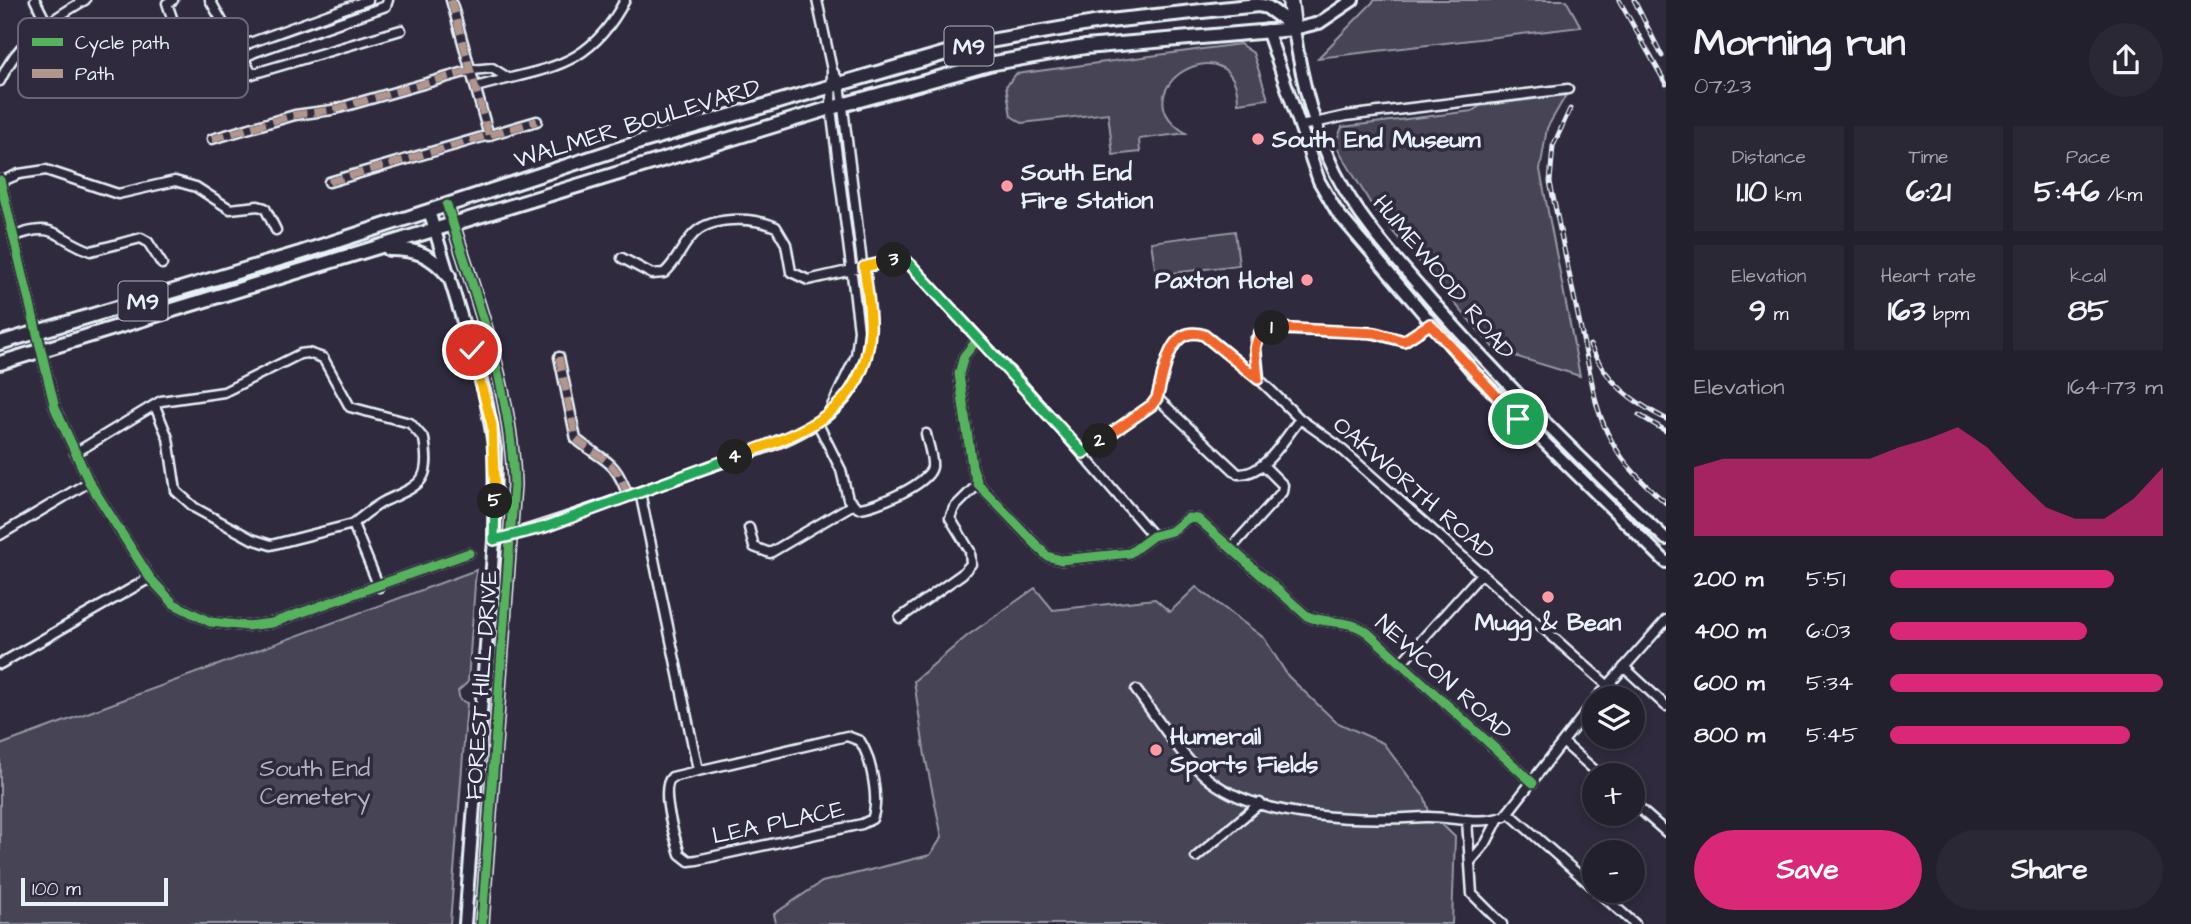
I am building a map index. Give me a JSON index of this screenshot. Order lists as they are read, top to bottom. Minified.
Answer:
{"streets":{"main road":["M9","WALMER BOULEVARD","HUMEWOOD ROAD"],"street":["OAKWORTH ROAD","NEWCON ROAD","FOREST HILL DRIVE","LEA PLACE"]},"crossings":[["WALMER BOULEVARD","HUMEWOOD ROAD"],["WALMER BOULEVARD","FOREST HILL DRIVE"]],"parks":["South End Cemetery"],"places":["South End Museum","South End Fire Station","Paxton Hotel","Mugg & Bean","Humerail Sports Fields"],"legend":["Cycle path","Path"],"scale_bar":"100 m","page":{"heading":["Morning run","07:23"],"stats":[["Distance","1.10 km"],["Time","6:21"],["Pace","5:46 /km"],["Elevation","9 m"],["Heart rate","163 bpm"],["kcal","85"]],"pins":["3","1","2","4","5"],"chart":["Elevation","164–173 m"],"list":[{"name":"200 m","note":"5:51"},{"name":"400 m","note":"6:03"},{"name":"600 m","note":"5:34"},{"name":"800 m","note":"5:45"}],"map_buttons":["+","−"],"buttons":["Save","Share"],"scale":"100 m"}}
